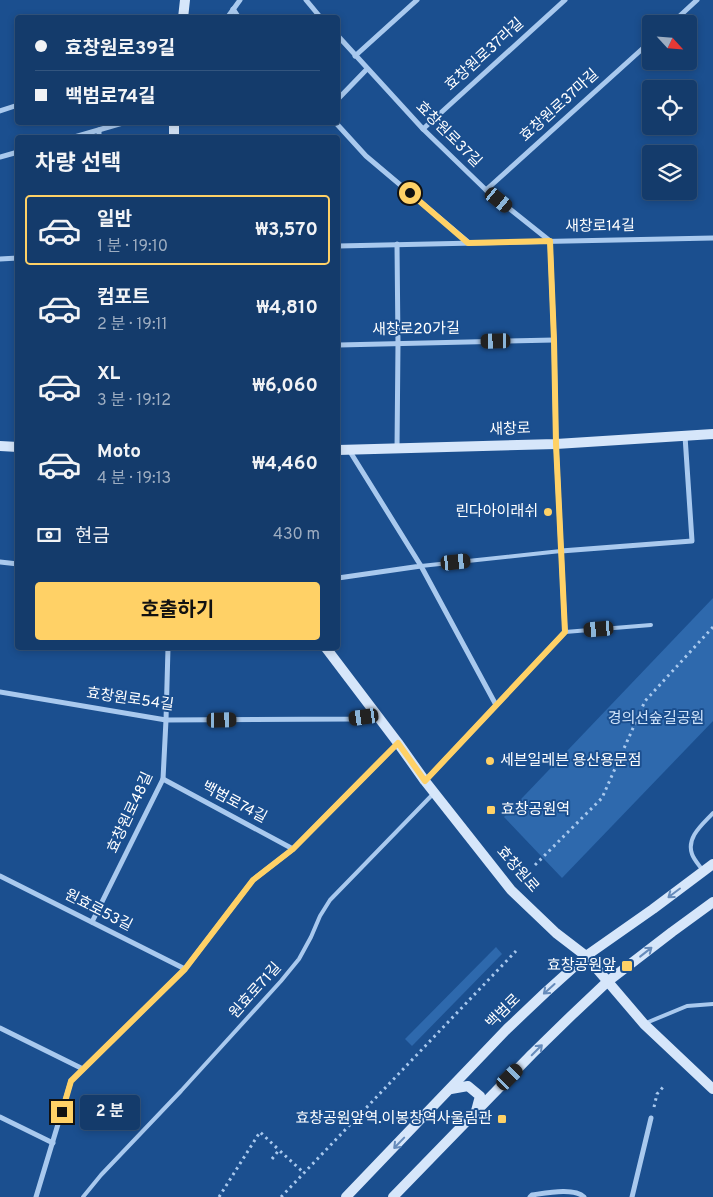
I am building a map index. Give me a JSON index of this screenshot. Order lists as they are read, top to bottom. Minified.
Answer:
{"streets":{"main road":["새창로","효창원로","백범로"],"street":["효창원로37라길","효창원로37마길","효창원로37길","새창로14길","새창로20가길","효창원로54길","백범로74길","효창원로48길","원효로53길"],"lane":["원효로71길"]},"crossings":[["효창원로37라길","효창원로37길"],["효창원로37마길","효창원로37길"],["효창원로37길","새창로14길"],["효창원로54길","효창원로48길"],["효창원로54길","효창원로"],["백범로74길","효창원로48길"],["효창원로48길","원효로53길"],["효창원로","원효로71길"],["효창원로","백범로"]],"parks":["경의선숲길공원"],"places":{"other":["린다아이래쉬","세븐일레븐 용산용문점"],"transit":["효창공원역","효창공원앞","효창공원앞역.이봉창역사울림관"]},"north":"bottom right","page":{"banner":["효창원로39길","백범로74길"],"heading":"차량 선택","list":[{"name":"일반","note":"1 분 · 19:10","value":"₩3,570"},{"name":"컴포트","note":"2 분 · 19:11","value":"₩4,810"},{"name":"XL","note":"3 분 · 19:12","value":"₩6,060"},{"name":"Moto","note":"4 분 · 19:13","value":"₩4,460"}],"pay":["현금","430 m"],"buttons":"호출하기","bubble":"2 분"}}
